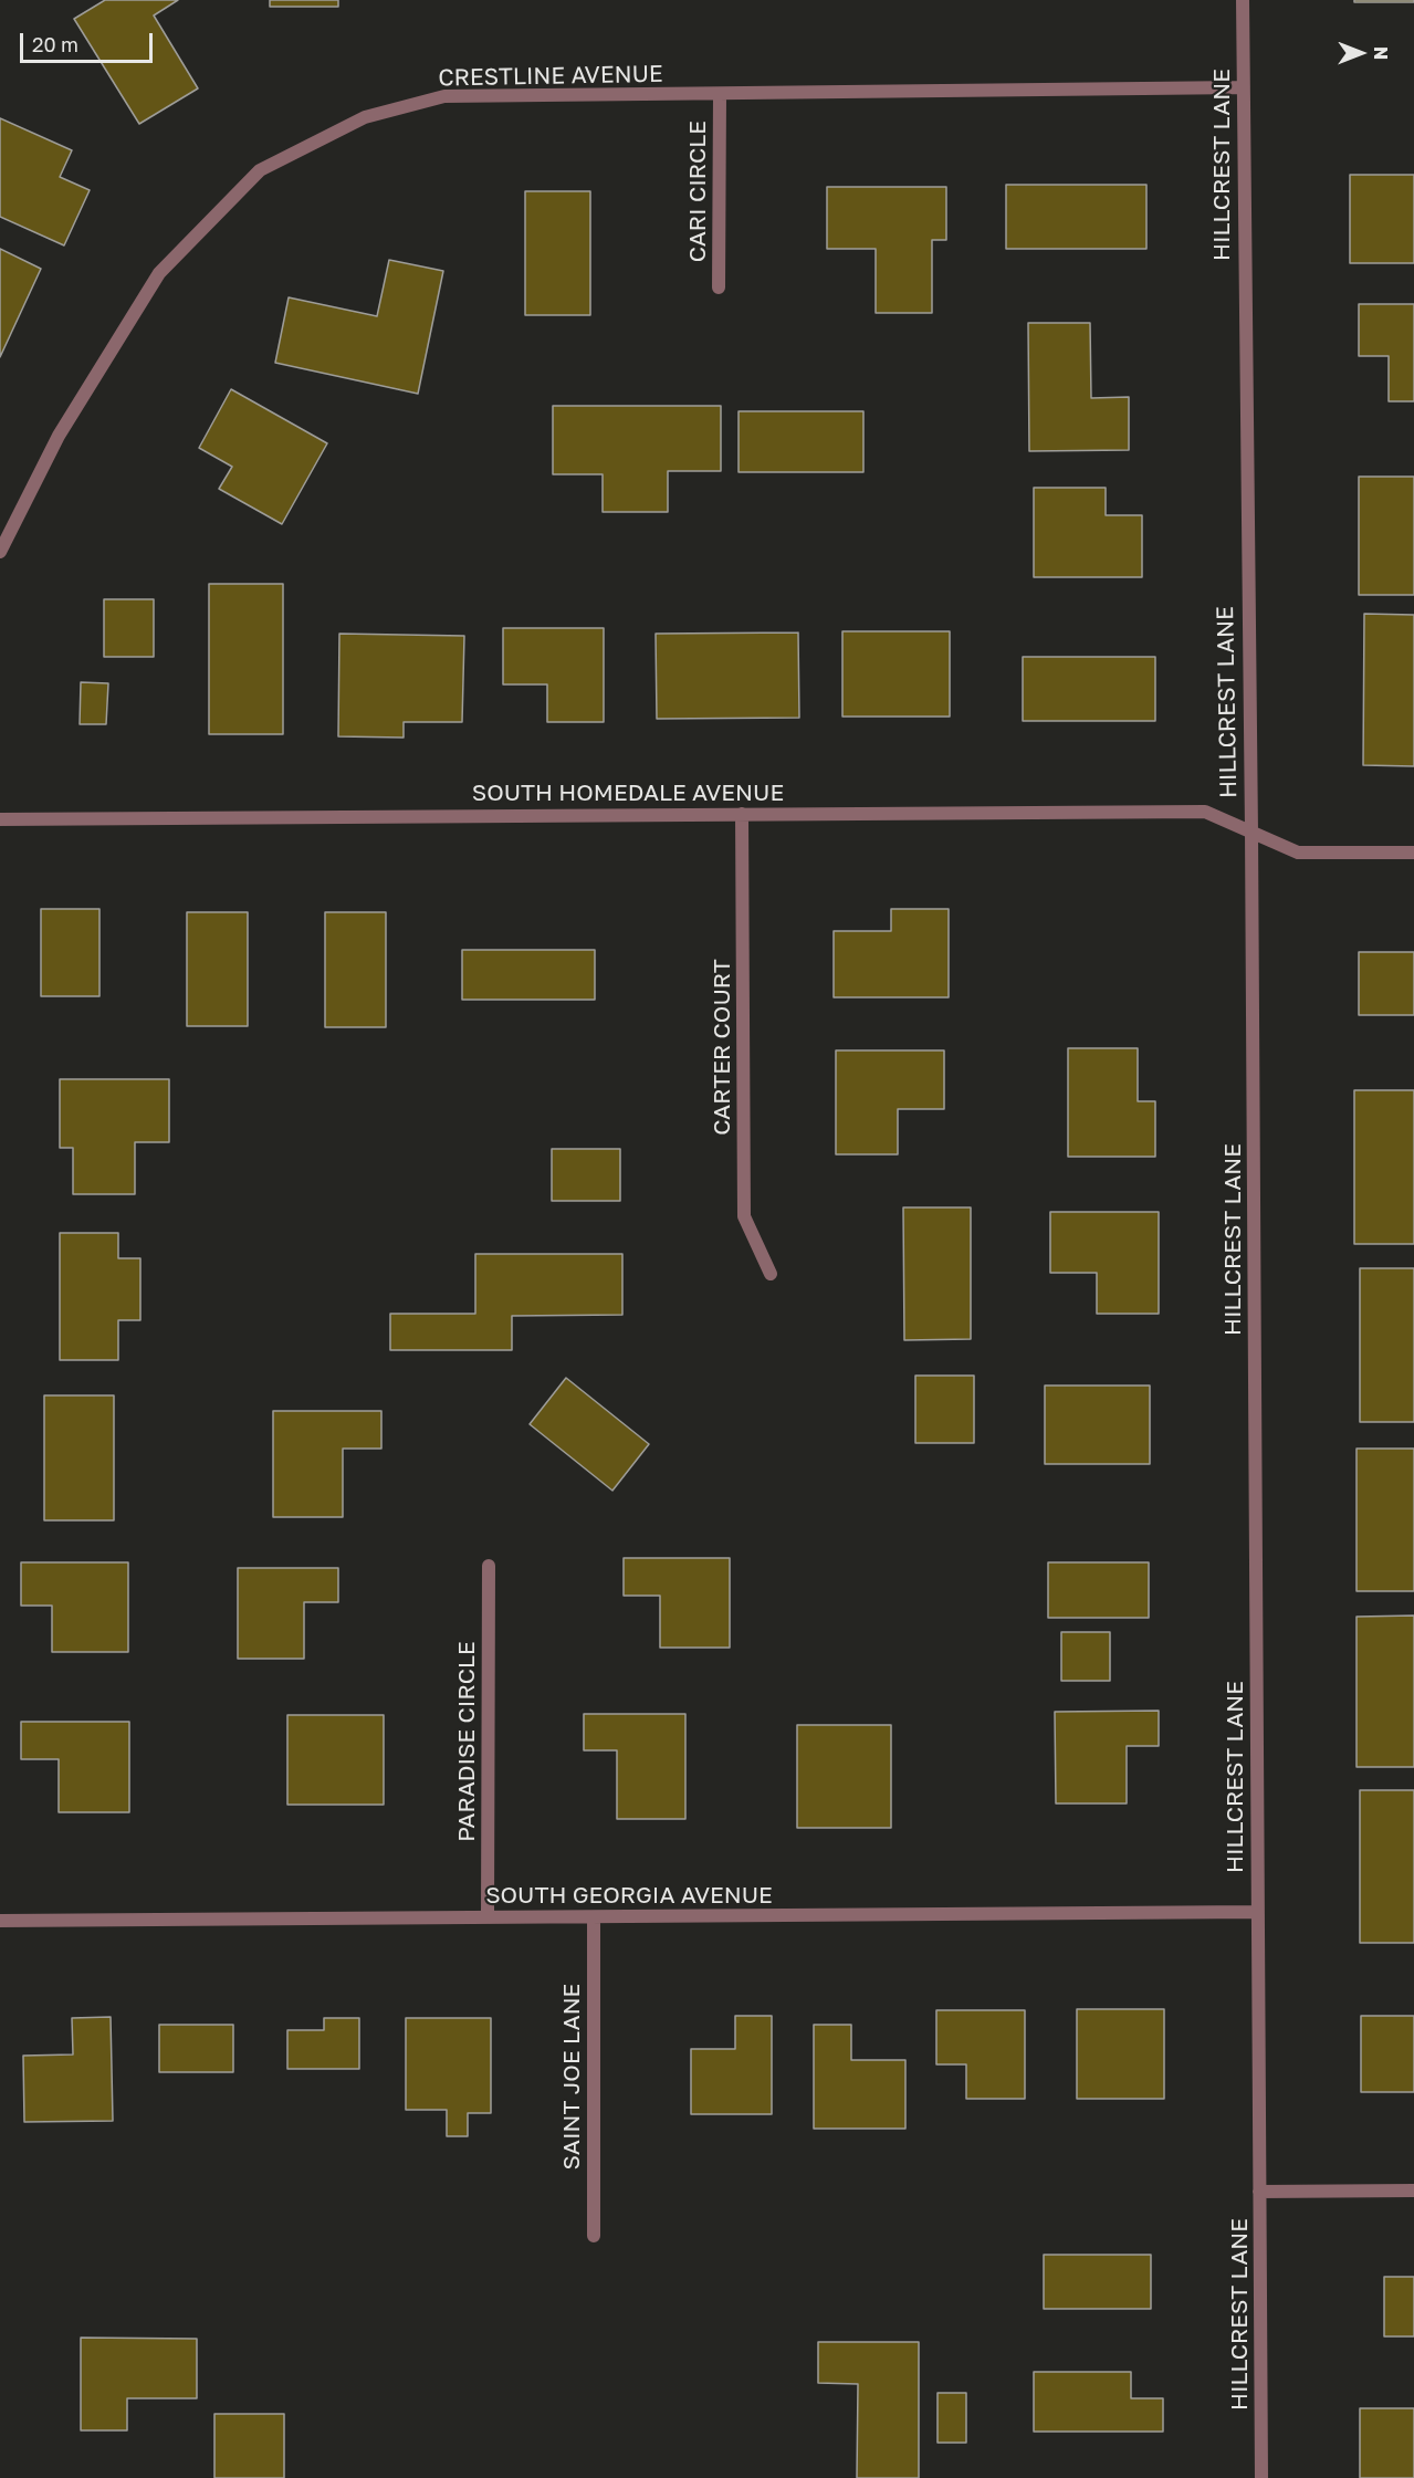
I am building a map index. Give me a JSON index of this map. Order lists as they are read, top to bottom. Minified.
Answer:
{"streets":{"street":["CRESTLINE AVENUE","HILLCREST LANE","CARI CIRCLE","SOUTH HOMEDALE AVENUE","CARTER COURT","PARADISE CIRCLE","SOUTH GEORGIA AVENUE","SAINT JOE LANE"]},"crossings":[["CRESTLINE AVENUE","HILLCREST LANE"],["CRESTLINE AVENUE","CARI CIRCLE"],["HILLCREST LANE","SOUTH HOMEDALE AVENUE"],["HILLCREST LANE","SOUTH GEORGIA AVENUE"],["SOUTH HOMEDALE AVENUE","CARTER COURT"],["PARADISE CIRCLE","SOUTH GEORGIA AVENUE"],["SOUTH GEORGIA AVENUE","SAINT JOE LANE"]],"scale_bar":"20 m","north":"right"}
